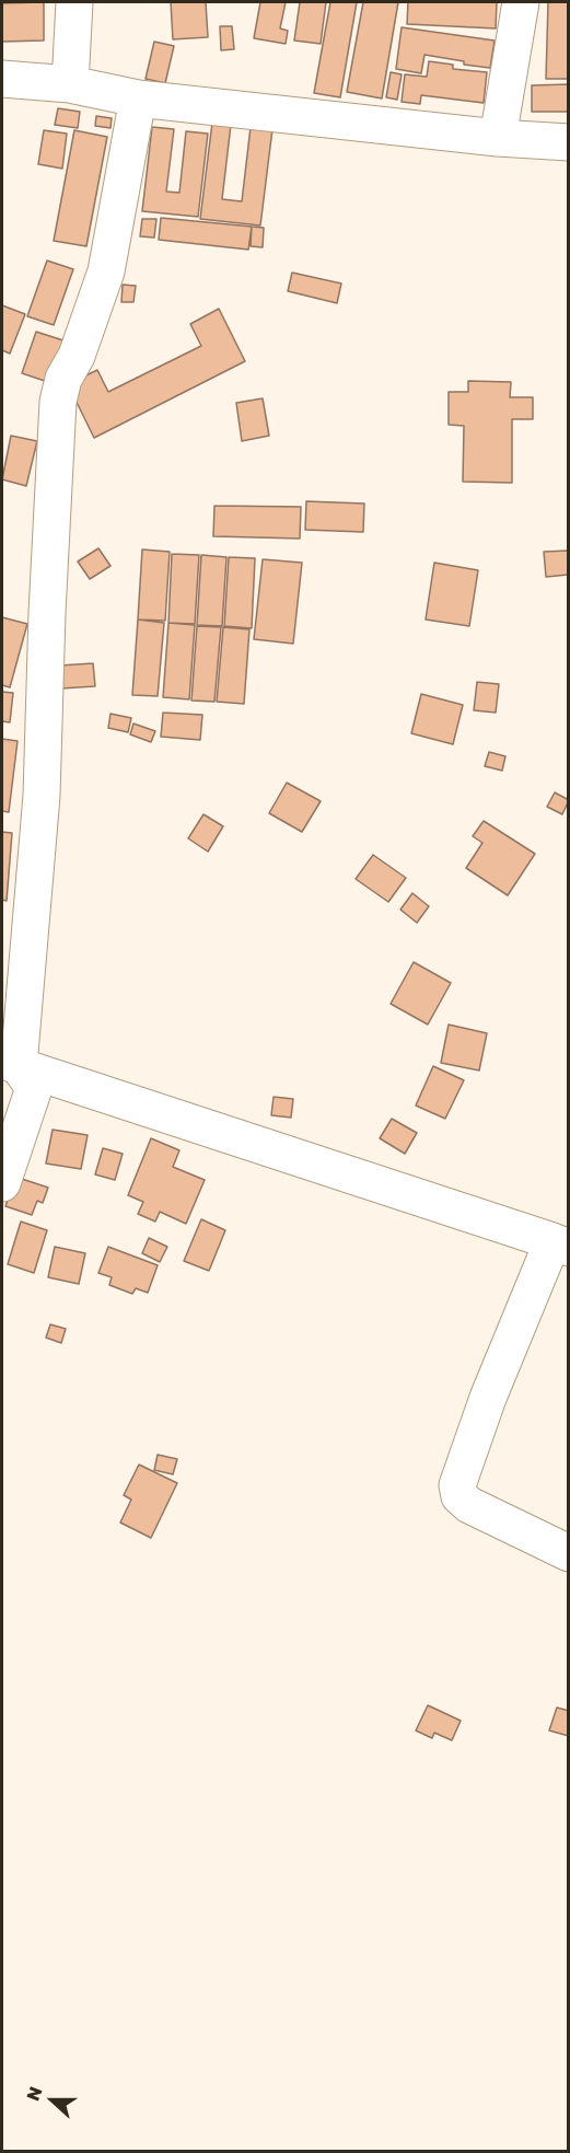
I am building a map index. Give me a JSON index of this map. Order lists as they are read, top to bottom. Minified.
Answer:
{"north":"left"}
